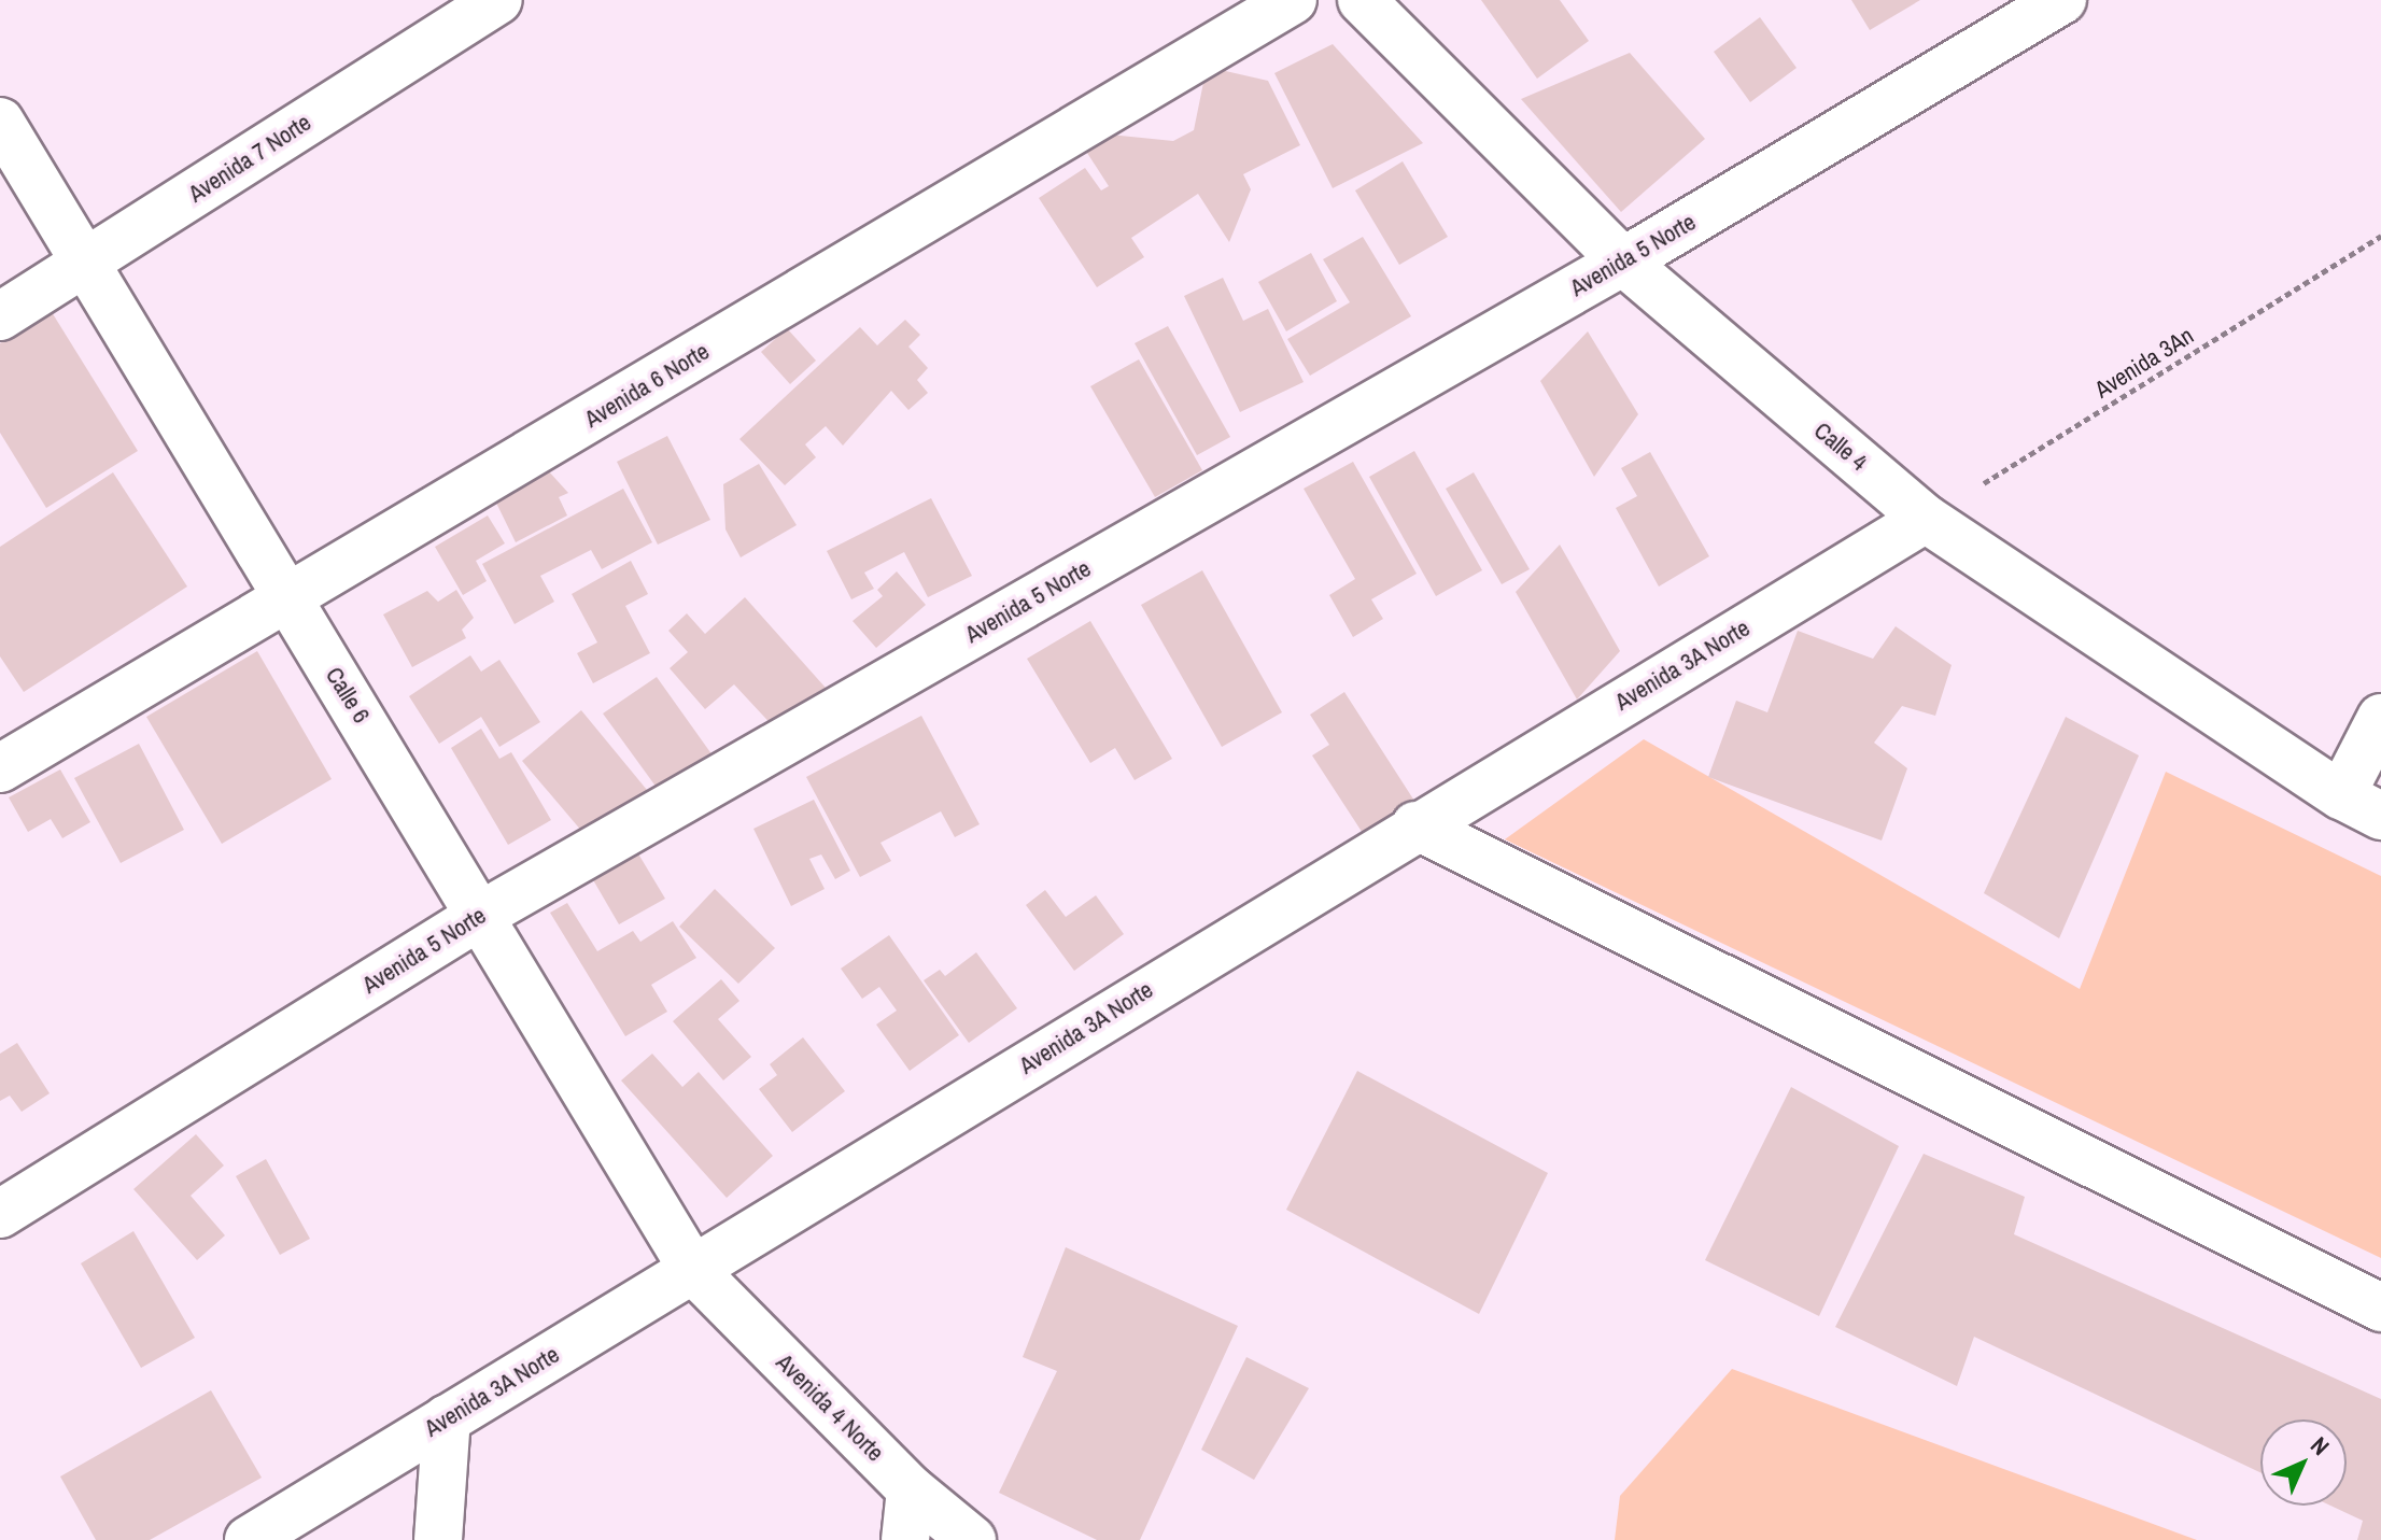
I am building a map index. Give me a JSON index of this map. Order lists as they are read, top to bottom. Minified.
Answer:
{"streets":{"street":["Avenida 7 Norte","Avenida 5 Norte","Avenida 6 Norte","Calle 4","Avenida 3A Norte","Calle 6","Avenida 4 Norte"],"path":["Avenida 3An"]},"crossings":[["Avenida 7 Norte","Calle 6"],["Avenida 5 Norte","Calle 4"],["Avenida 5 Norte","Calle 6"],["Avenida 3An","Calle 4"],["Avenida 3An","Avenida 3A Norte"],["Avenida 6 Norte","Calle 6"],["Calle 4","Avenida 3A Norte"],["Avenida 3A Norte","Calle 6"],["Avenida 3A Norte","Avenida 4 Norte"],["Calle 6","Avenida 4 Norte"]],"north":"top right"}
